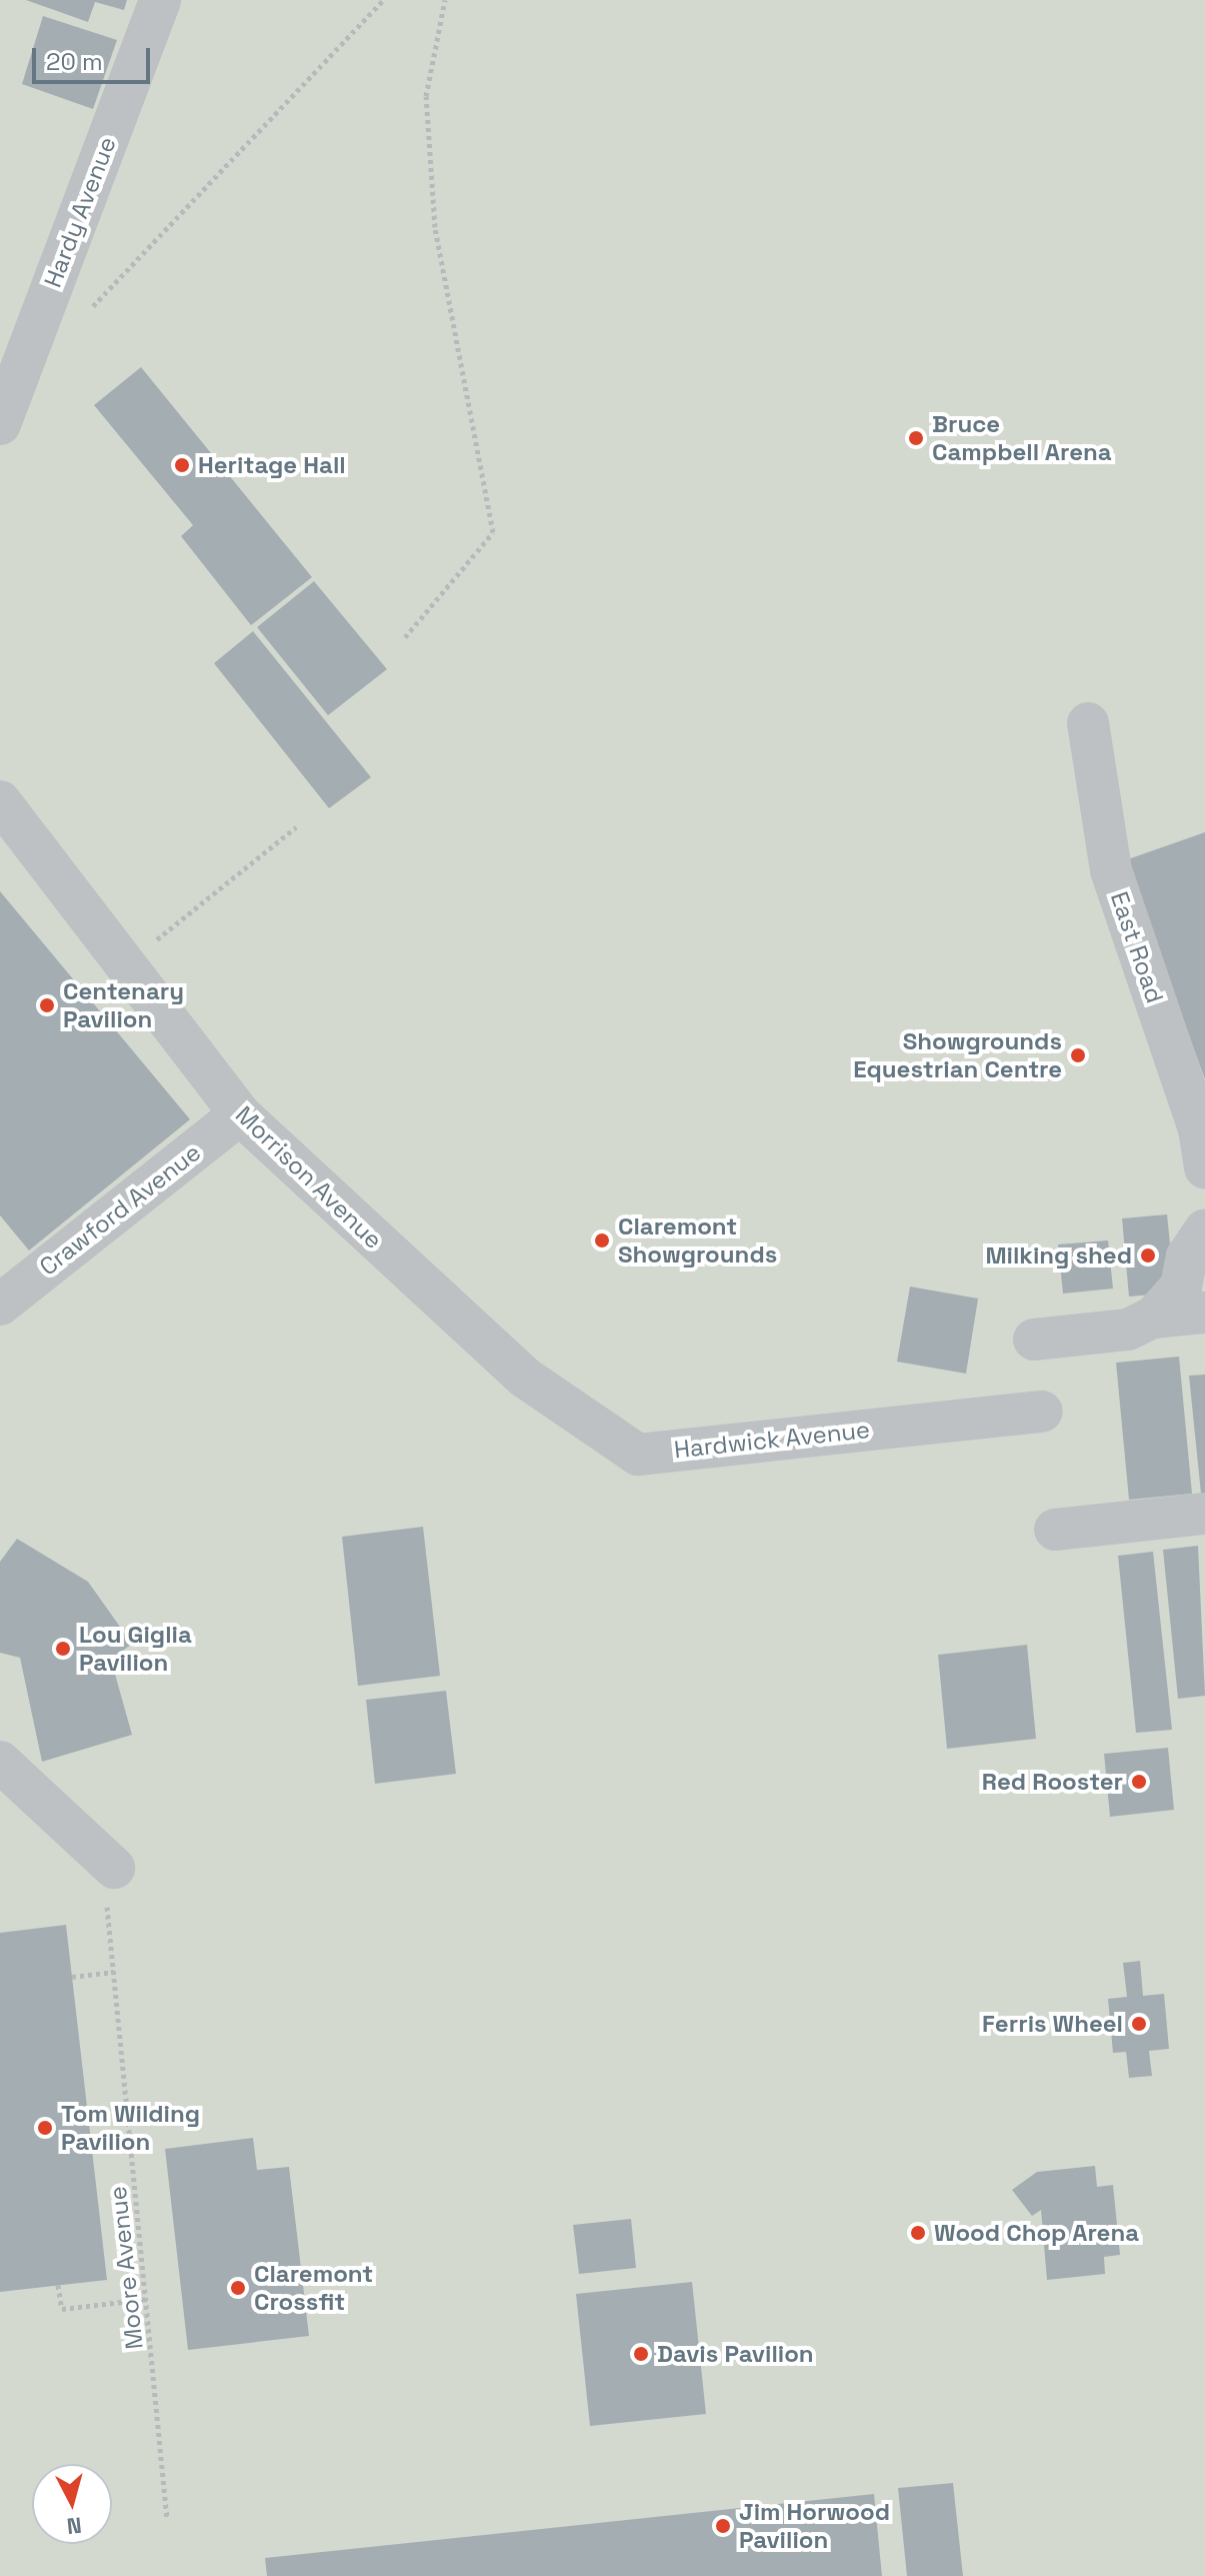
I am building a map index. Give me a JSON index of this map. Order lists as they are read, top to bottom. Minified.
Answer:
{"streets":{"lane":["Hardy Avenue","East Road","Morrison Avenue","Crawford Avenue","Hardwick Avenue"],"path":["Moore Avenue"]},"crossings":[["Morrison Avenue","Crawford Avenue"],["Morrison Avenue","Hardwick Avenue"]],"places":["Bruce Campbell Arena","Heritage Hall","Centenary Pavilion","Showgrounds Equestrian Centre","Claremont Showgrounds","Milking shed","Lou Giglia Pavilion","Red Rooster","Ferris Wheel","Tom Wilding Pavilion","Wood Chop Arena","Claremont Crossfit","Davis Pavilion","Jim Horwood Pavilion"],"scale_bar":"20 m","north":"bottom"}
